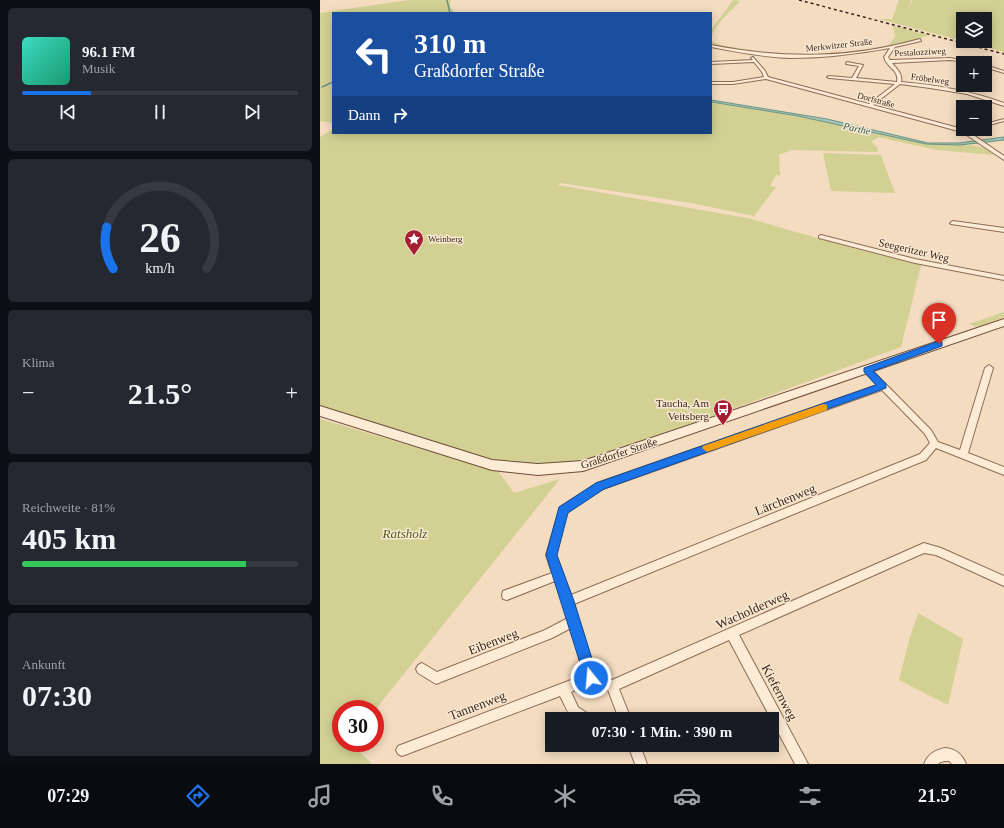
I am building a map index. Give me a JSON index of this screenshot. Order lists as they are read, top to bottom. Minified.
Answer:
{"streets":{"street":["Merkwitzer Straße","Pestalozziweg","Fröbelweg","Dorfstraße","Seegeritzer Weg","Graßdorfer Straße","Lärchenweg","Wacholderweg","Eibenweg","Kiefernweg","Tannenweg"]},"crossings":[["Wacholderweg","Kiefernweg"]],"water":["Parthe"],"parks":["Ratsholz"],"places":{"place":["Weinberg"],"bus stop":["Taucha, Am Veitsberg"]},"page":{"map_buttons":["+","−"],"turn":["310 m","Graßdorfer Straße"],"song":["96.1 FM","Musik"],"then":"Dann","tile":["Klima",["Reichweite · 81%","405 km"],["Ankunft","07:30"]],"heat":["−","21.5°","+"],"limit":"30","trip":"07:30 · 1 Min. · 390 m","tabs":["07:29","21.5°"],"gauge":["26","km/h"]}}
